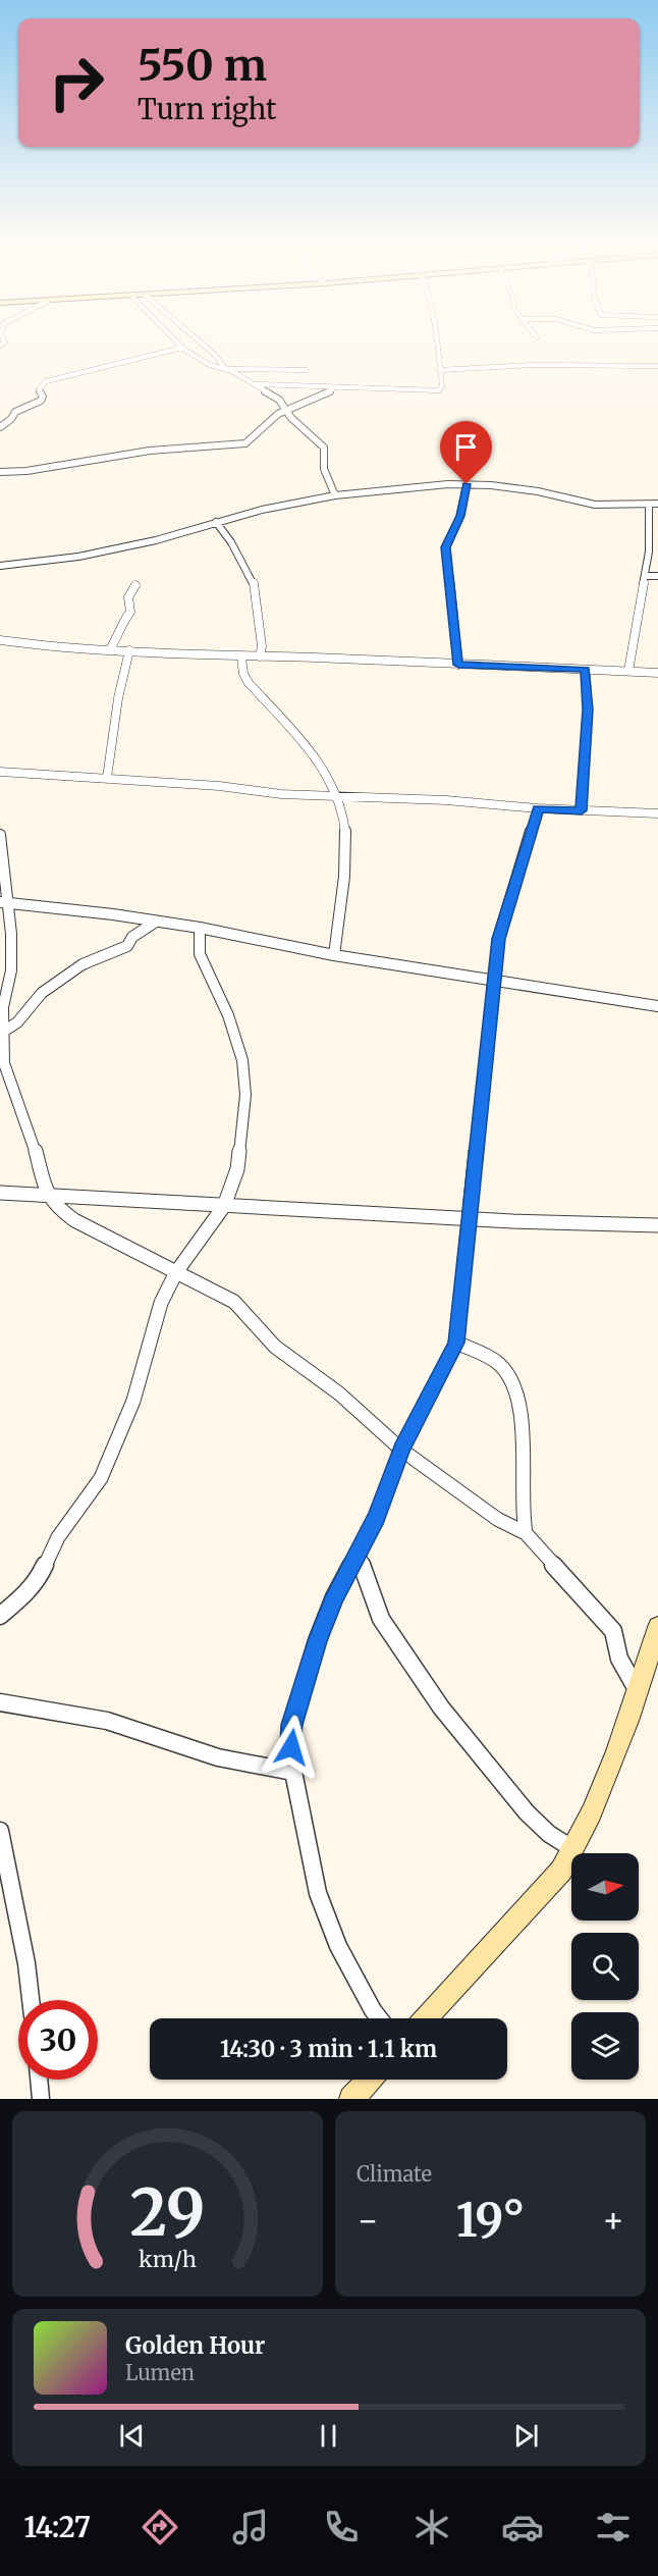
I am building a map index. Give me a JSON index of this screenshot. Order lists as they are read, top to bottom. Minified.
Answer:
{"north":"right","page":{"turn":["550 m","Turn right"],"limit":"30","trip":"14:30 · 3 min · 1.1 km","tile":"Climate","heat":["−","19°","+"],"song":["Golden Hour","Lumen"],"tabs":"14:27","gauge":["29","km/h"]}}
